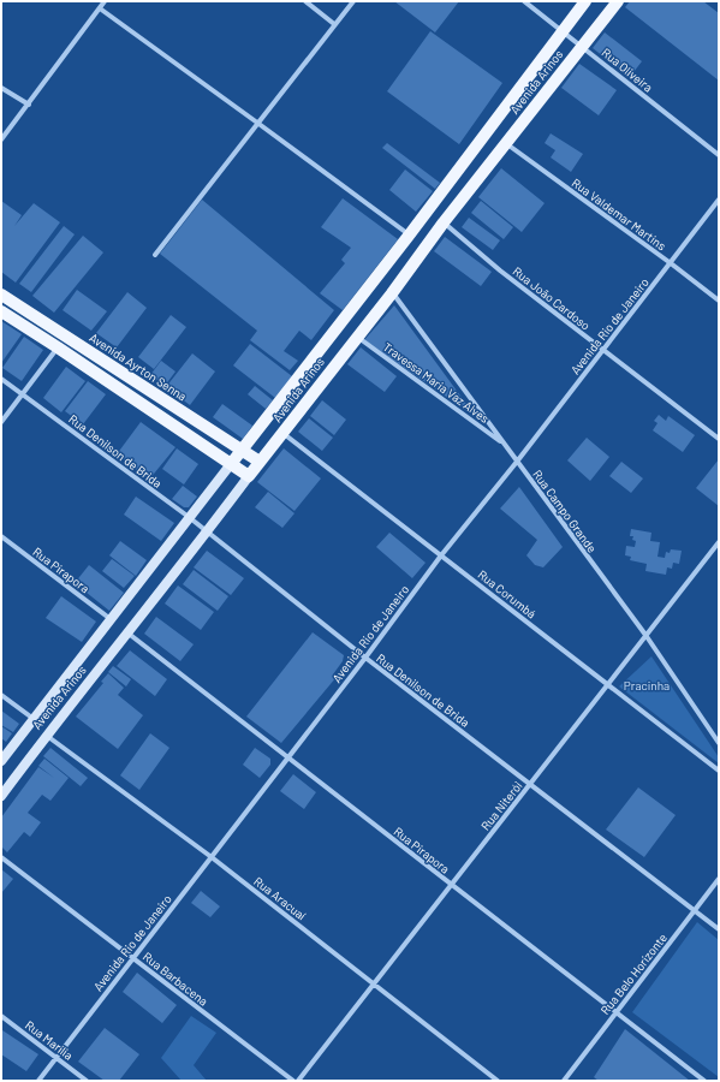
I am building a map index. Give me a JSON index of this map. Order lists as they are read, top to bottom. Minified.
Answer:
{"streets":{"main road":["Avenida Arinos","Avenida Ayrton Senna"],"street":["Rua Oliveira","Rua Valdemar Martins","Rua João Cardoso","Avenida Rio de Janeiro","Travessa Maria Vaz Alves","Rua Denilson de Brida","Rua Campo Grande","Rua Pirapora","Rua Corumbá","Rua Niterói","Rua Aracuaí","Rua Belo Horizonte","Rua Barbacena","Rua Marília"]},"crossings":[["Rua Oliveira","Avenida Arinos"],["Avenida Arinos","Rua Valdemar Martins"],["Avenida Arinos","Rua João Cardoso"],["Avenida Arinos","Avenida Ayrton Senna"],["Avenida Arinos","Travessa Maria Vaz Alves"],["Avenida Arinos","Rua Denilson de Brida"],["Avenida Arinos","Rua Campo Grande"],["Avenida Arinos","Rua Pirapora"],["Avenida Arinos","Rua Corumbá"],["Avenida Arinos","Rua Aracuaí"],["Rua Valdemar Martins","Avenida Rio de Janeiro"],["Rua João Cardoso","Avenida Rio de Janeiro"],["Avenida Rio de Janeiro","Rua Denilson de Brida"],["Avenida Rio de Janeiro","Rua Campo Grande"],["Avenida Rio de Janeiro","Rua Pirapora"],["Avenida Rio de Janeiro","Rua Corumbá"],["Avenida Rio de Janeiro","Rua Aracuaí"],["Avenida Rio de Janeiro","Rua Barbacena"],["Avenida Rio de Janeiro","Rua Marília"],["Travessa Maria Vaz Alves","Rua Campo Grande"],["Rua Denilson de Brida","Rua Niterói"],["Rua Denilson de Brida","Rua Belo Horizonte"],["Rua Campo Grande","Rua Niterói"],["Rua Pirapora","Rua Niterói"],["Rua Pirapora","Rua Belo Horizonte"],["Rua Corumbá","Rua Niterói"],["Rua Niterói","Rua Aracuaí"]],"parks":["Pracinha"]}
